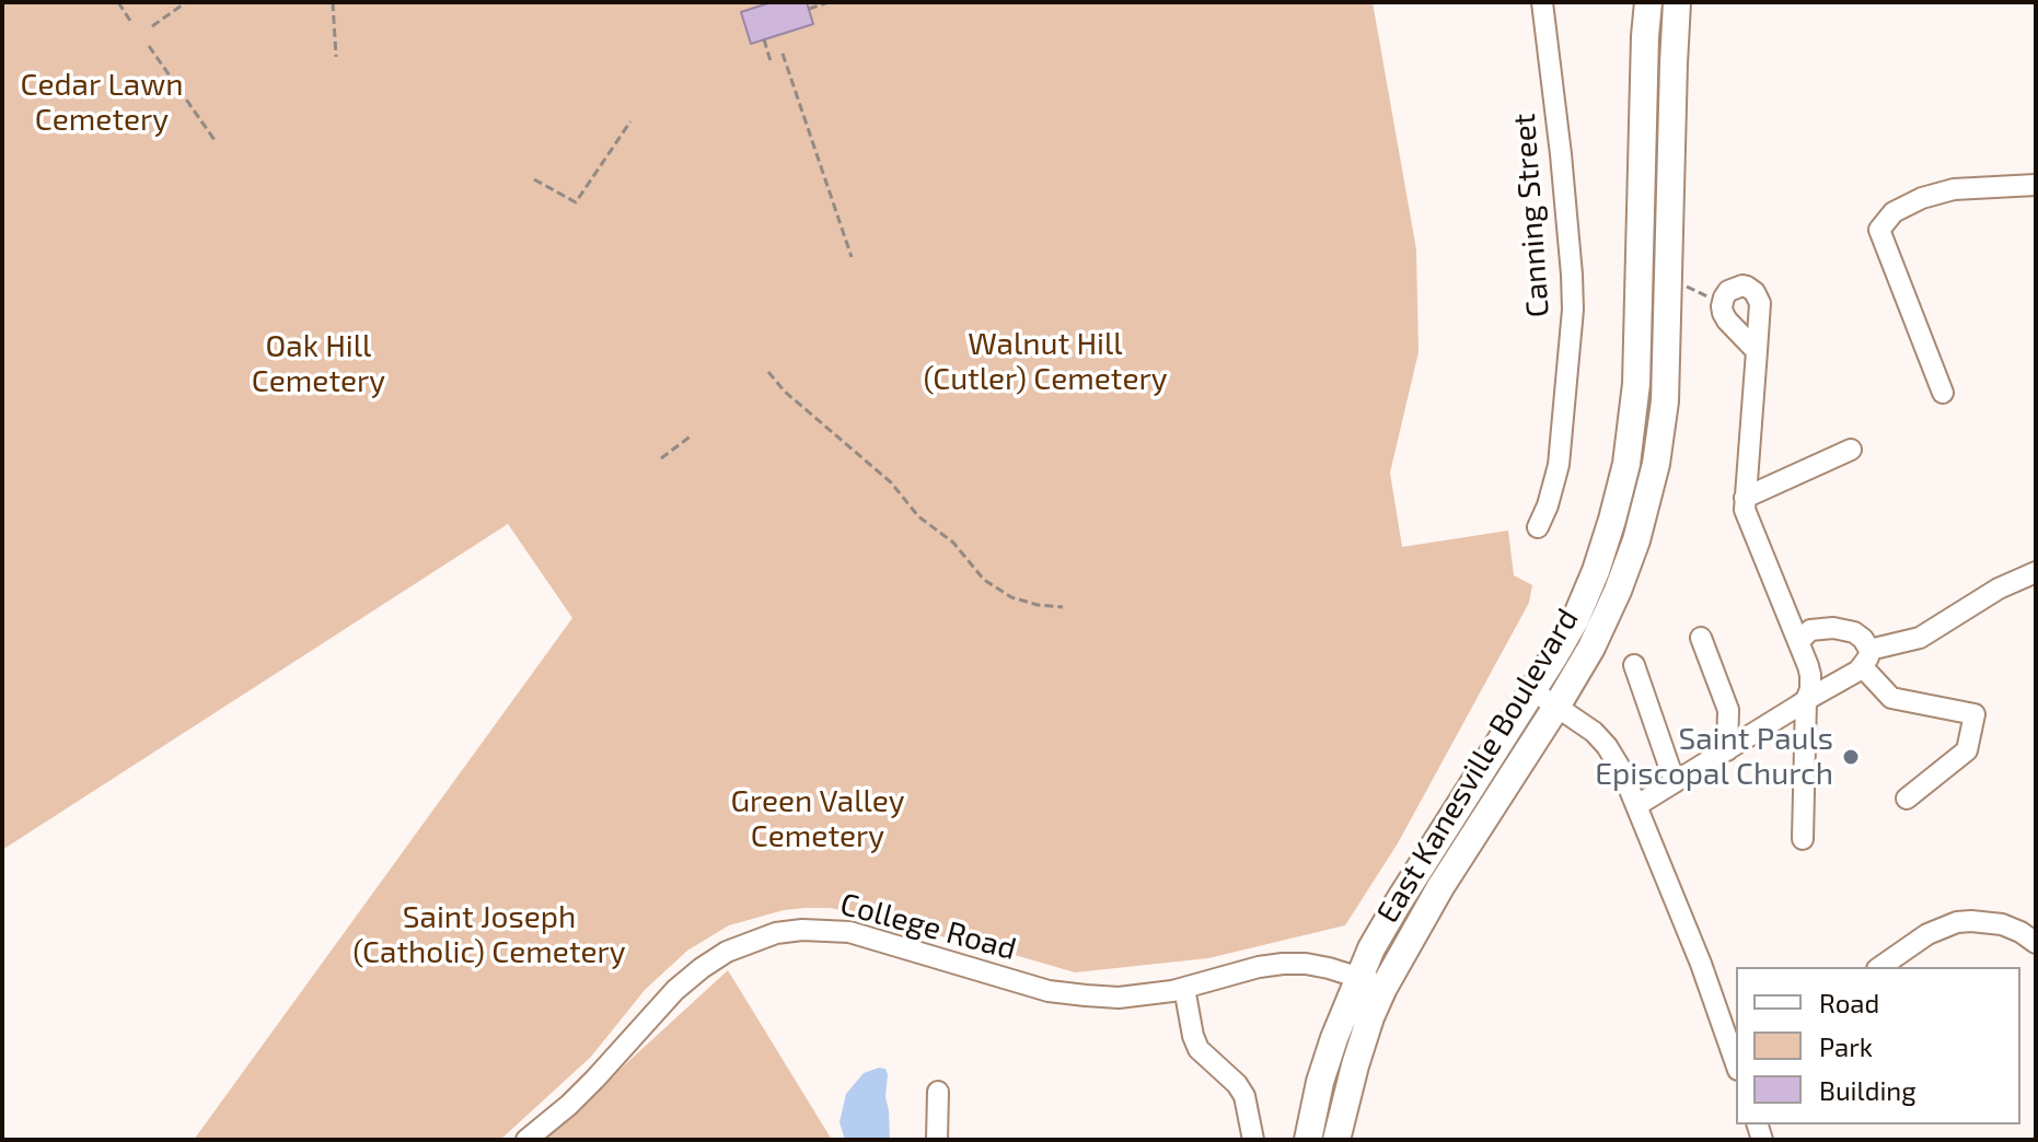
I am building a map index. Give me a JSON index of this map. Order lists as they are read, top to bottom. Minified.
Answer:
{"streets":{"main road":["East Kanesville Boulevard"],"street":["Canning Street","College Road"]},"crossings":[["East Kanesville Boulevard","College Road"]],"parks":["Cedar Lawn Cemetery","Walnut Hill (Cutler) Cemetery","Oak Hill Cemetery","Green Valley Cemetery","Saint Joseph (Catholic) Cemetery"],"places":["Saint Pauls Episcopal Church"],"legend":["Road","Park","Building"]}
